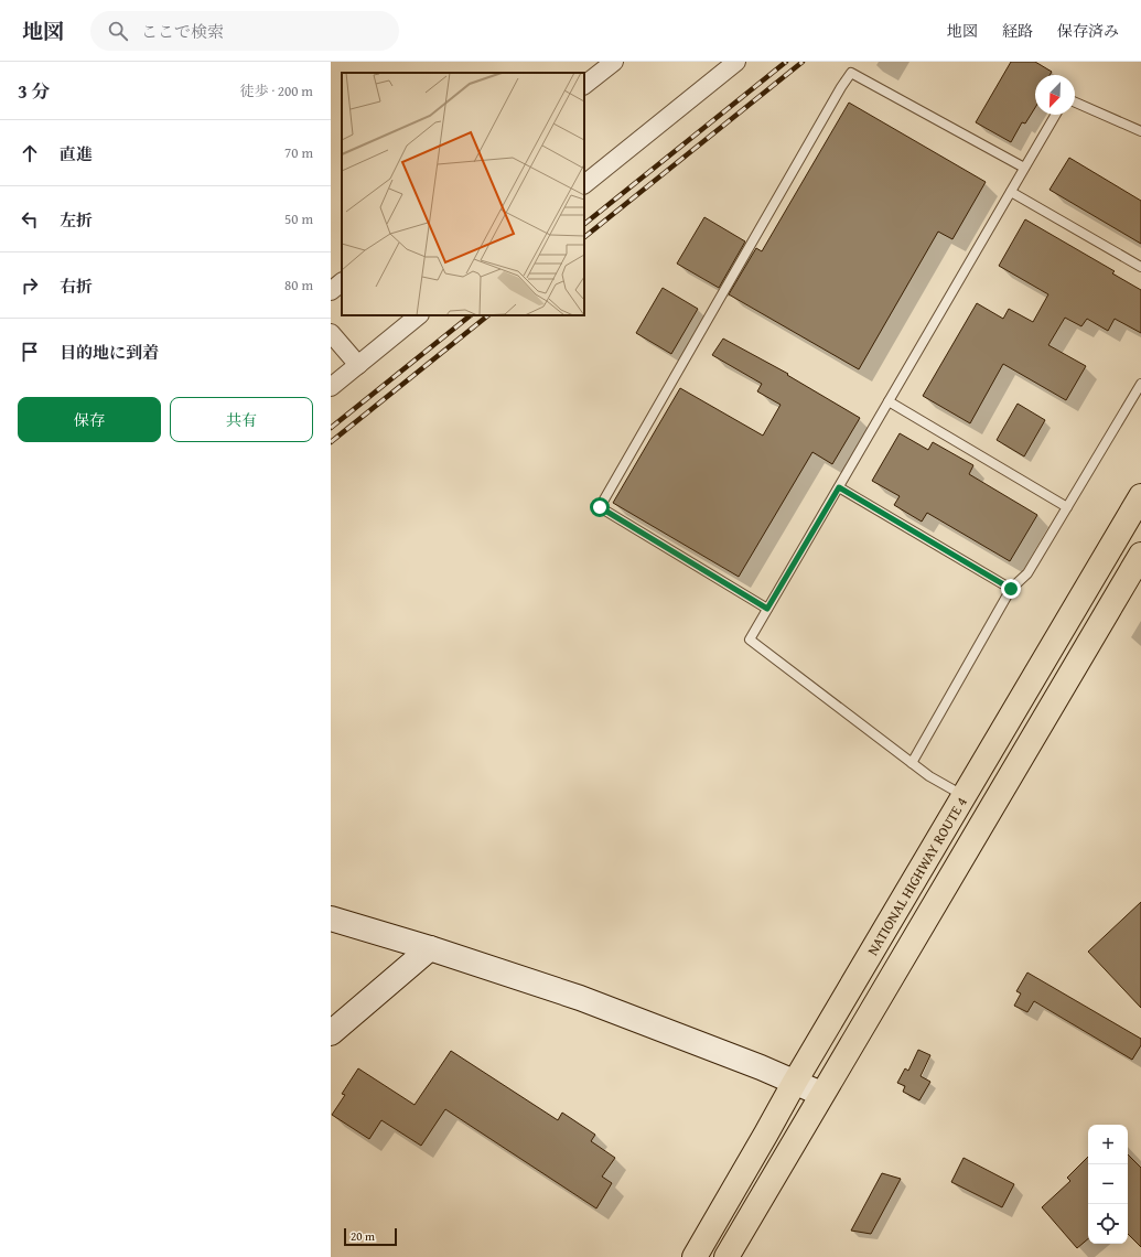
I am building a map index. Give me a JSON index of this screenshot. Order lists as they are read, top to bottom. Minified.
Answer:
{"streets":{"highway":["NATIONAL HIGHWAY ROUTE 4"]},"scale_bar":"20 m","north":"bottom left","page":{"header":"地図","search":"ここで検索","nav":["地図","経路","保存済み"],"heading":["3 分","徒歩 · 200 m"],"list":[["直進","70 m"],["左折","50 m"],["右折","80 m"],"目的地に到着"],"buttons":["保存","共有"],"map_buttons":["+","−"],"scale":"20 m"}}
